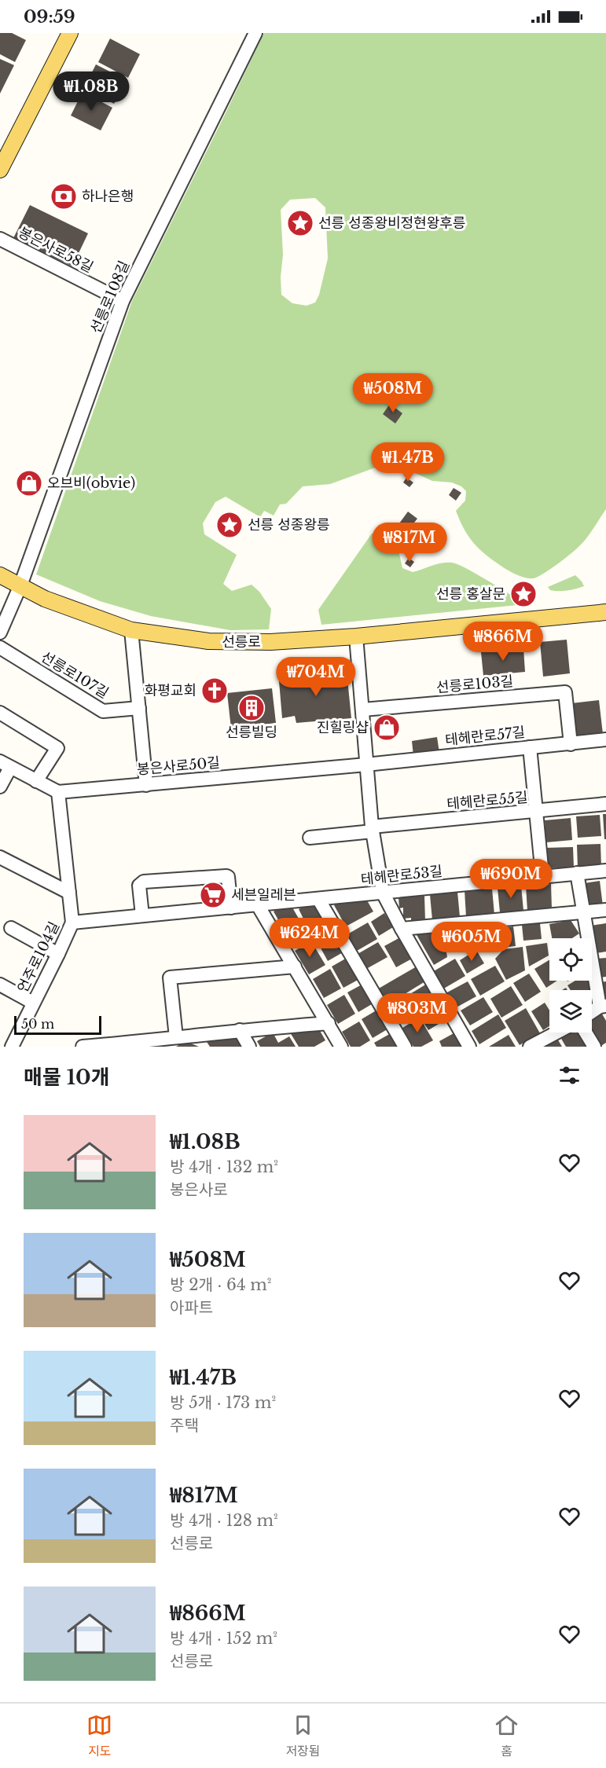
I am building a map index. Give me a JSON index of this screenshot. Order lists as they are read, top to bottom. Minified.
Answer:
{"streets":{"main road":["선릉로"],"street":["봉은사로58길","선릉로108길","선릉로107길","선릉로103길","테헤란로57길","봉은사로50길","테헤란로55길","테헤란로53길","언주로104길"]},"crossings":[["봉은사로58길","선릉로108길"],["선릉로108길","선릉로"],["선릉로103길","테헤란로57길"],["테헤란로57길","봉은사로50길"],["봉은사로50길","언주로104길"],["테헤란로53길","언주로104길"]],"places":{"bank":["하나은행"],"place":["선릉 성종왕비정현왕후릉","선릉 성종왕릉","선릉 홍살문"],"shop":["오브비(obvie)","진힐링샵"],"church":["화평교회"],"building":["선릉빌딩"],"supermarket":["세븐일레븐"]},"scale_bar":"50 m","page":{"status":"09:59","price":["₩1.08B","₩508M","₩1.47B","₩817M","₩866M","₩704M","₩690M","₩624M","₩605M","₩803M"],"scale":"50 m","heading":"매물 10개","list":[{"name":"₩1.08B","note":"방 4개 · 132 m² · 봉은사로"},{"name":"₩508M","note":"방 2개 · 64 m² · 아파트"},{"name":"₩1.47B","note":"방 5개 · 173 m² · 주택"},{"name":"₩817M","note":"방 4개 · 128 m² · 선릉로"},{"name":"₩866M","note":"방 4개 · 152 m² · 선릉로"}],"tabs":["지도","저장됨","홈"]}}
